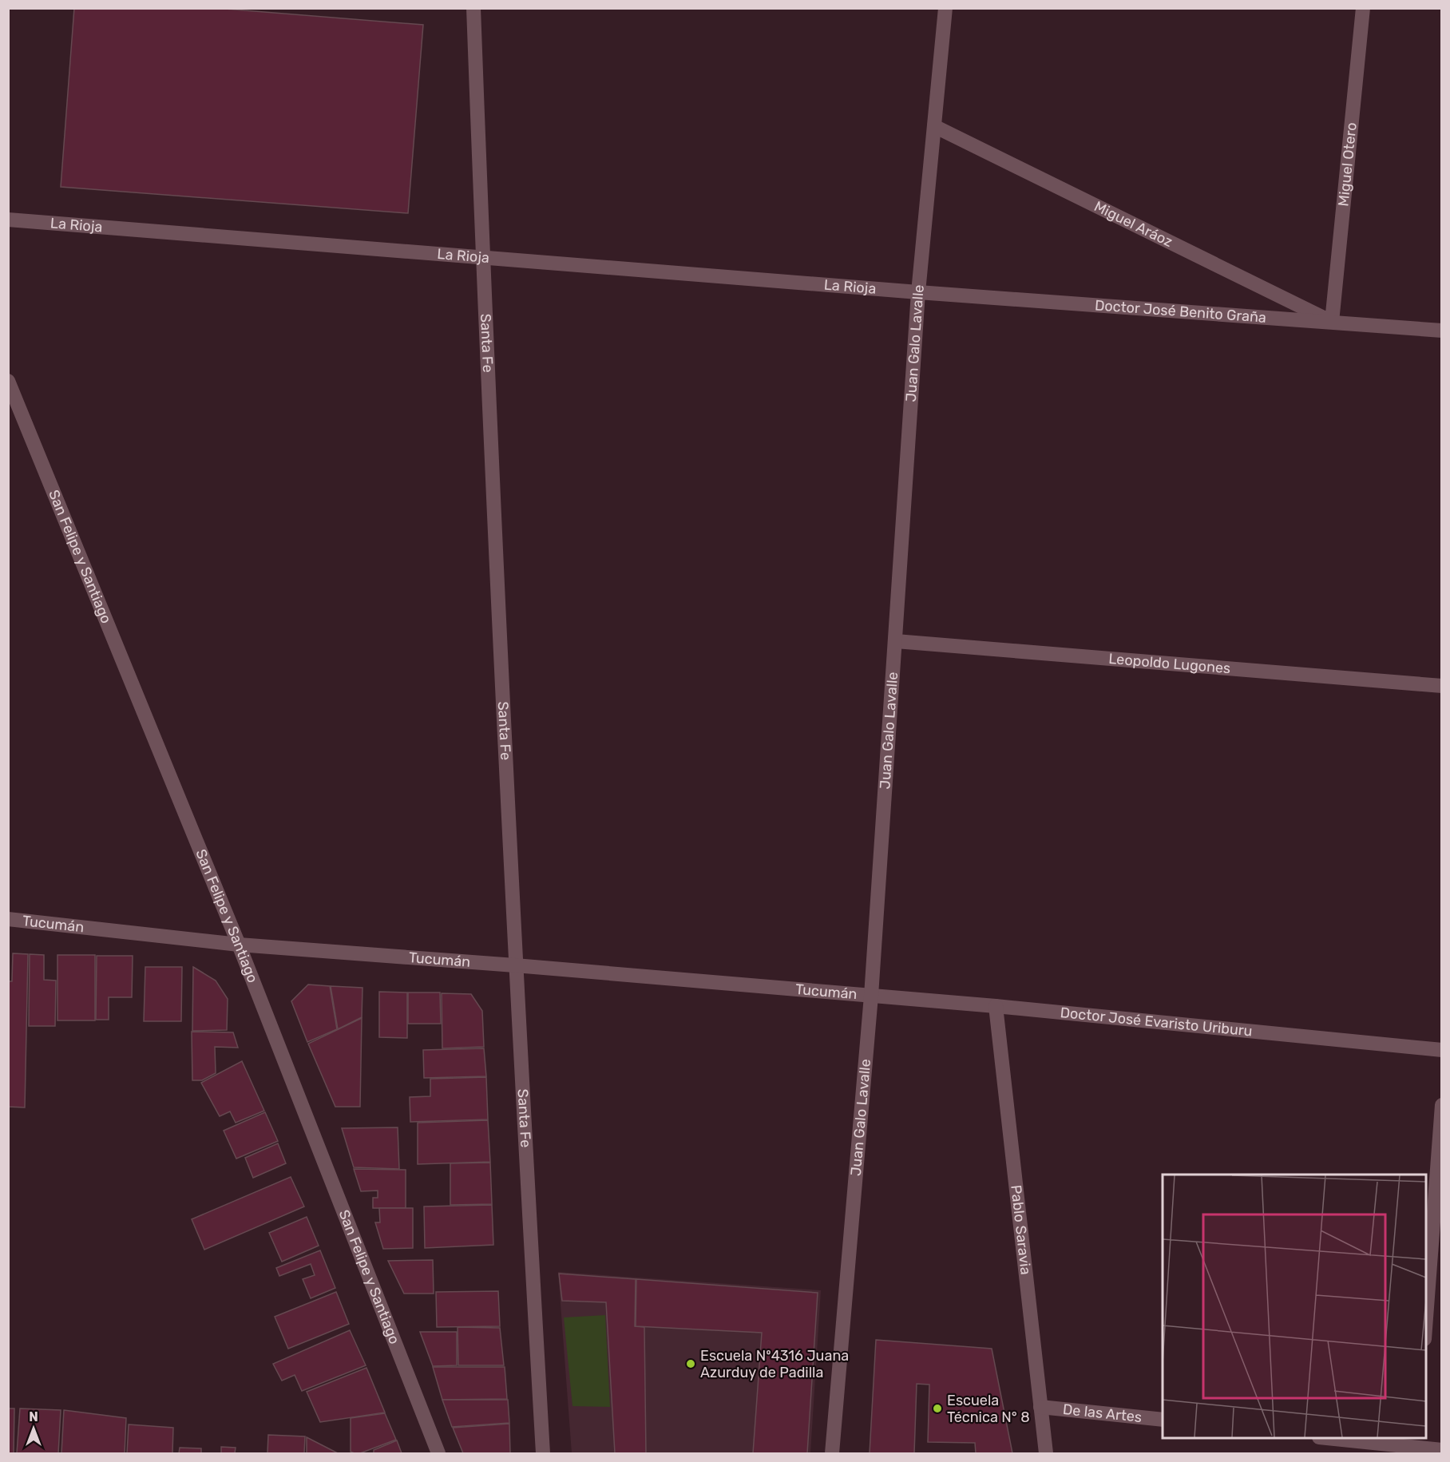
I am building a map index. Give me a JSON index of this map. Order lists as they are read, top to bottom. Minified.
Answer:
{"streets":{"street":["Miguel Otero","Miguel Aráoz","La Rioja","Doctor José Benito Graña","Santa Fe","Juan Galo Lavalle","San Felipe y Santiago","Leopoldo Lugones","Tucumán","Doctor José Evaristo Uriburu","Pablo Saravia","De las Artes"]},"crossings":[["Miguel Otero","Miguel Aráoz"],["Miguel Otero","Doctor José Benito Graña"],["Miguel Aráoz","Doctor José Benito Graña"],["Miguel Aráoz","Juan Galo Lavalle"],["La Rioja","Doctor José Benito Graña"],["La Rioja","Santa Fe"],["La Rioja","Juan Galo Lavalle"],["Doctor José Benito Graña","Juan Galo Lavalle"],["Santa Fe","Tucumán"],["Juan Galo Lavalle","Leopoldo Lugones"],["Juan Galo Lavalle","Tucumán"],["Juan Galo Lavalle","Doctor José Evaristo Uriburu"],["San Felipe y Santiago","Tucumán"],["Tucumán","Doctor José Evaristo Uriburu"],["Doctor José Evaristo Uriburu","Pablo Saravia"],["Pablo Saravia","De las Artes"]],"places":["Escuela Nº4316 Juana Azurduy de Padilla","Escuela Técnica N° 8"],"north":"top"}
